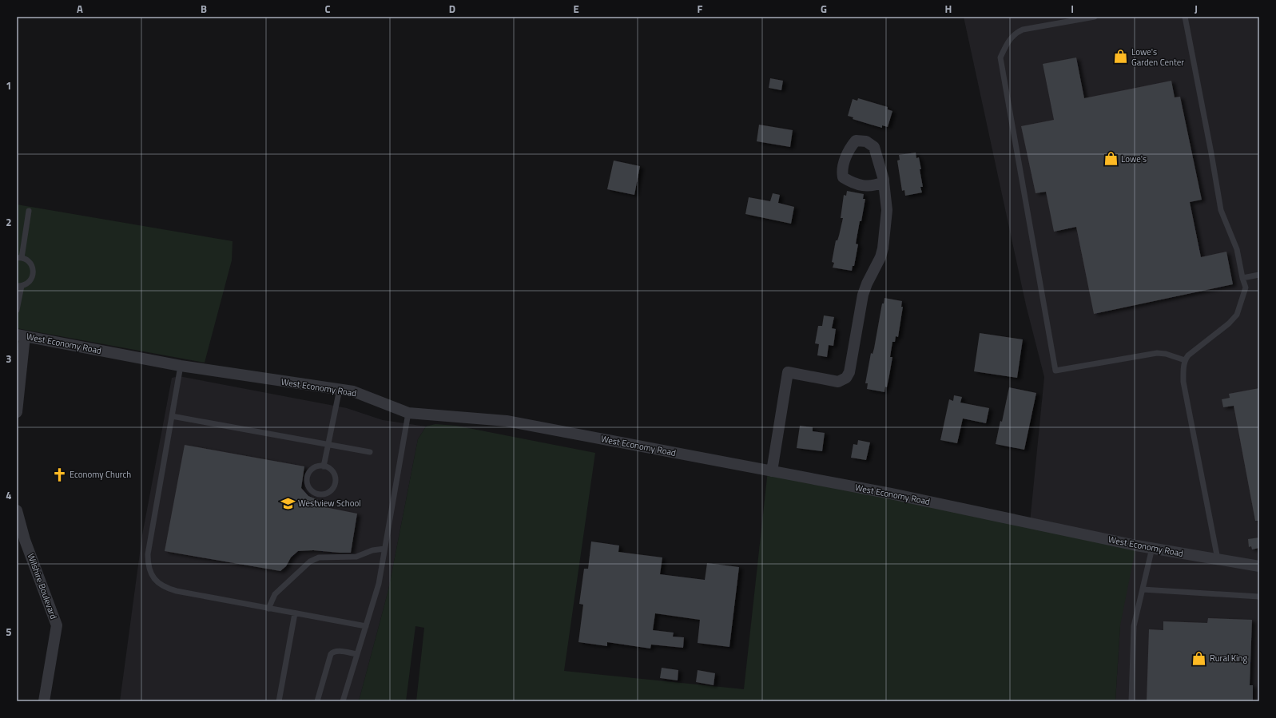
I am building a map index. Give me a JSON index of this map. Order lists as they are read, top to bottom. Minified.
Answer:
{"streets":{"street":["West Economy Road","Wilshire Boulevard"]},"places":{"shop":["Lowe's Garden Center","Lowe's","Rural King"],"church":["Economy Church"],"school or university":["Westview School"]},"grid":{"columns":["A","B","C","D","E","F","G","H","I","J"],"rows":["1","2","3","4","5"]}}
